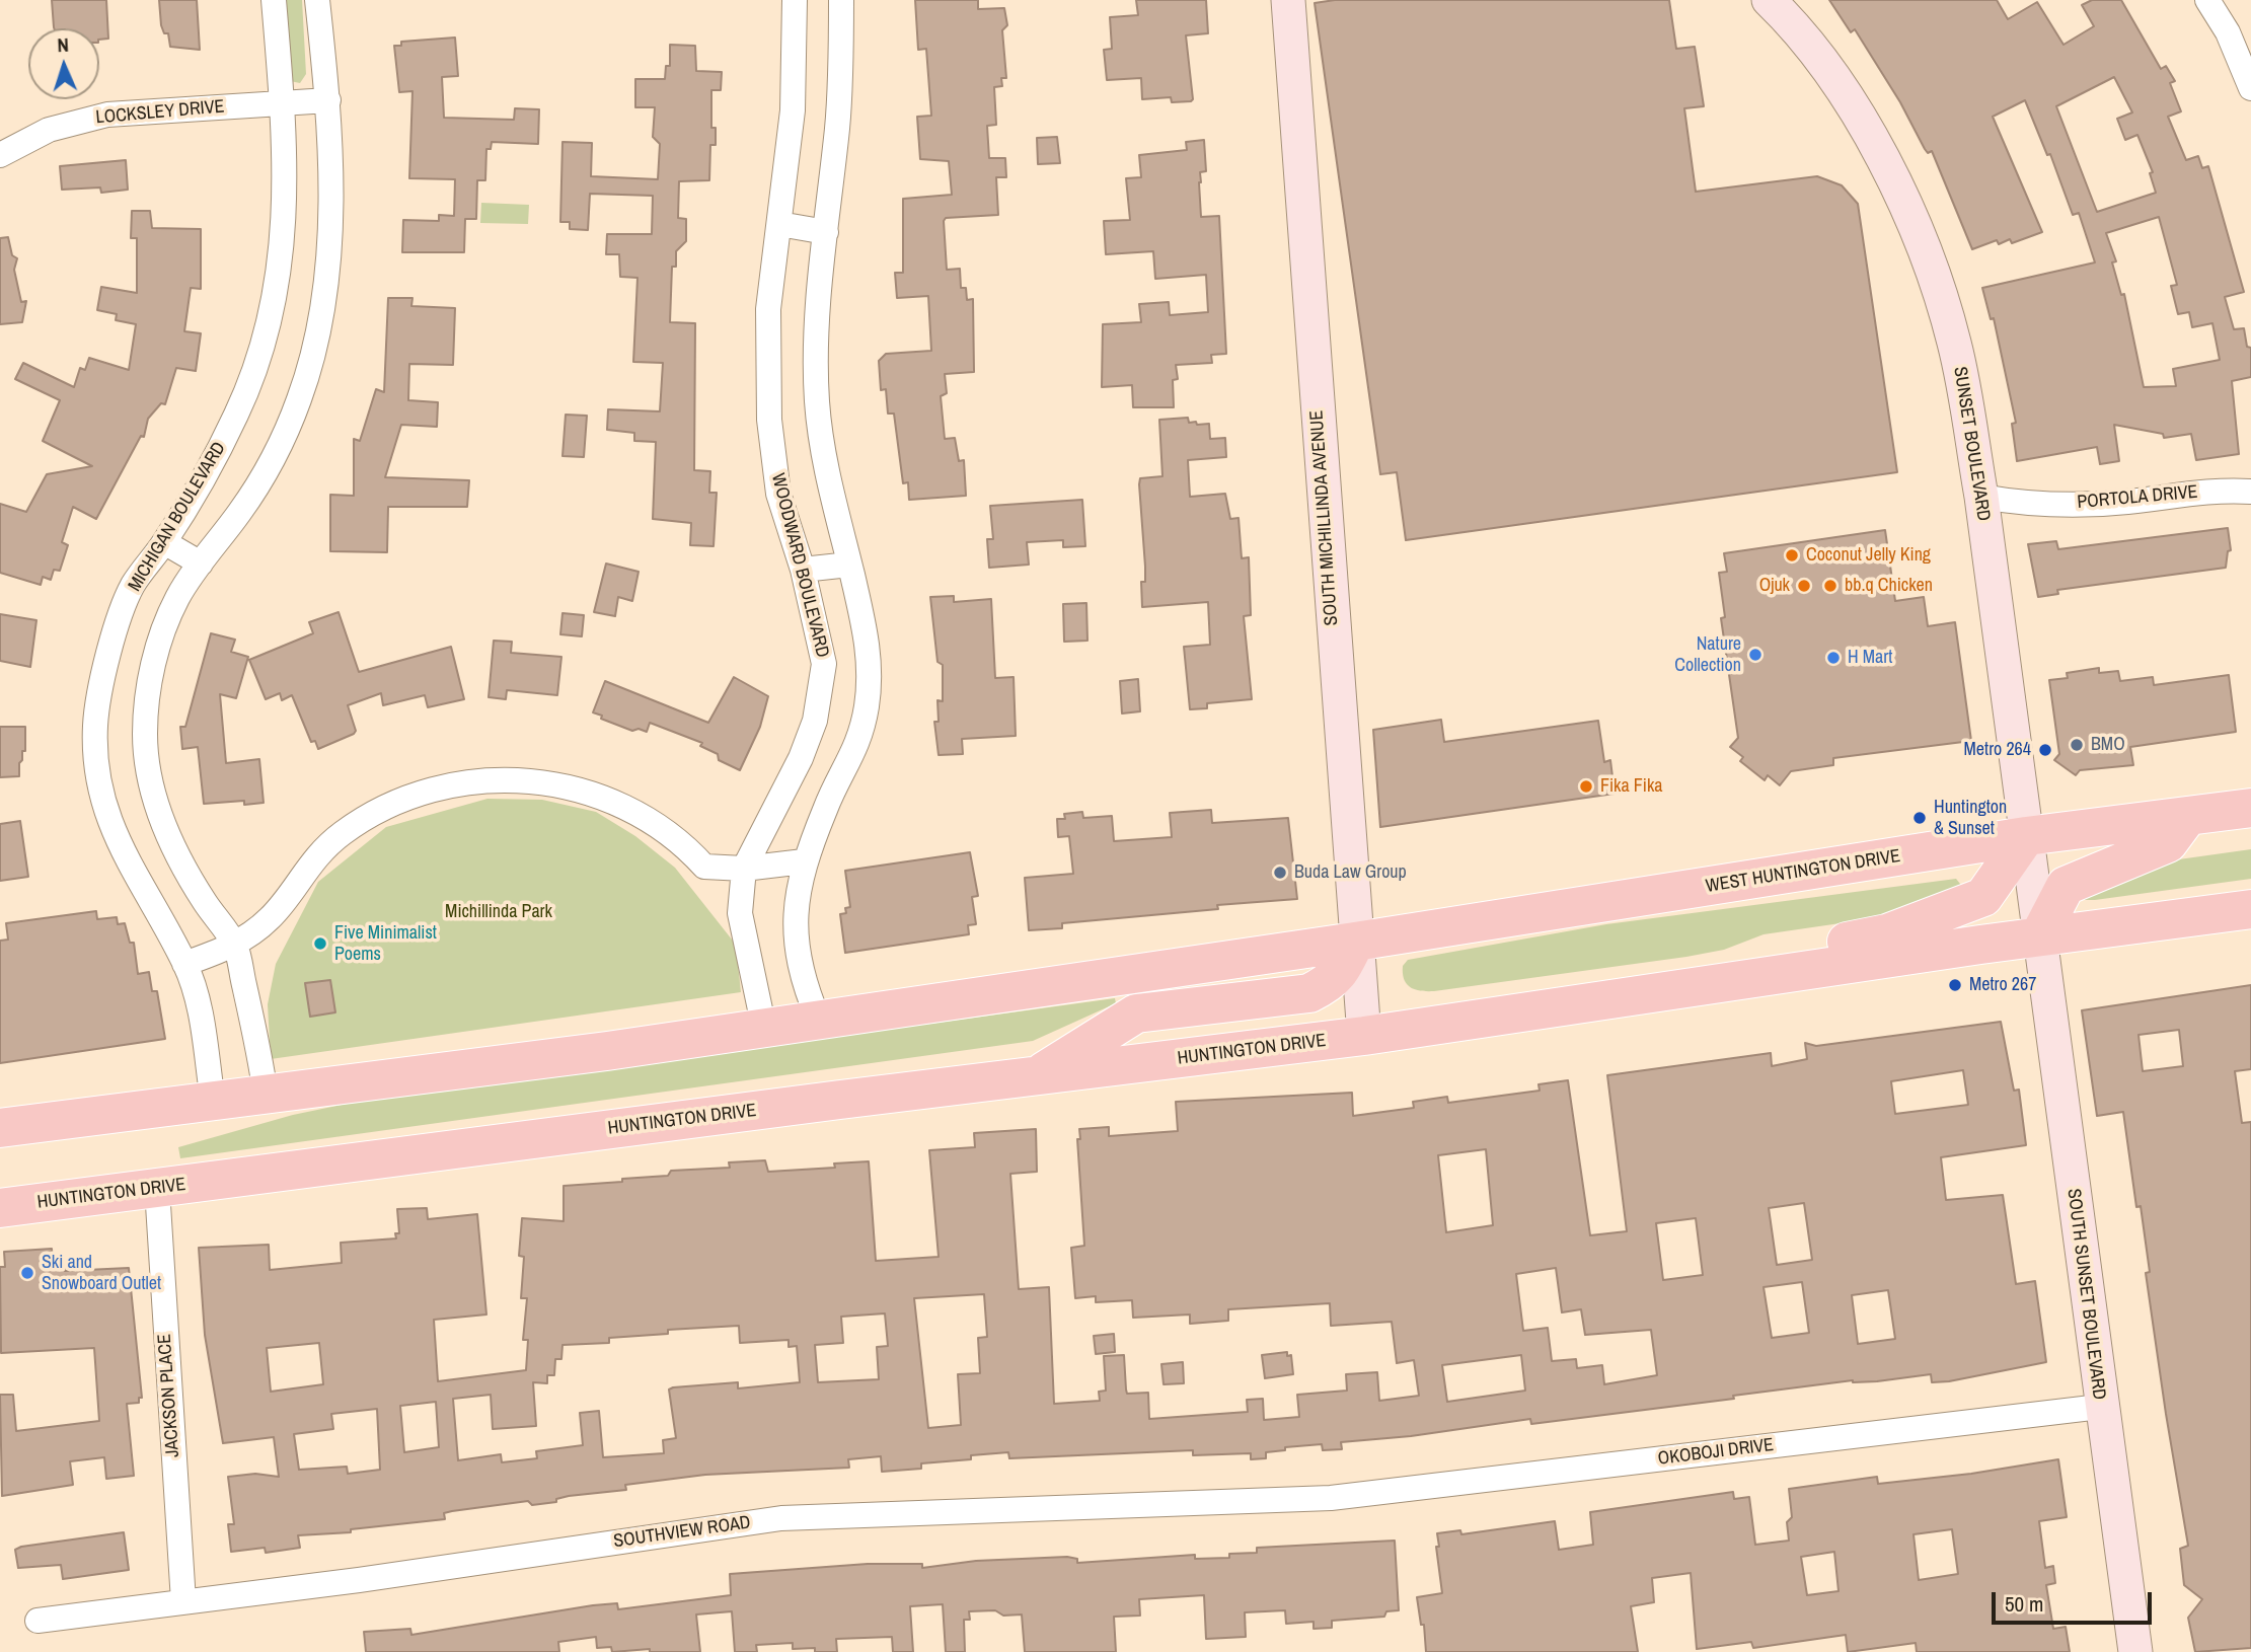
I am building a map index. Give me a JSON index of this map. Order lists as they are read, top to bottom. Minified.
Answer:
{"streets":{"main road":["SUNSET BOULEVARD","SOUTH MICHILLINDA AVENUE","WEST HUNTINGTON DRIVE","HUNTINGTON DRIVE","SOUTH SUNSET BOULEVARD"],"street":["LOCKSLEY DRIVE","PORTOLA DRIVE","MICHIGAN BOULEVARD","WOODWARD BOULEVARD","JACKSON PLACE","OKOBOJI DRIVE","SOUTHVIEW ROAD"]},"crossings":[["LOCKSLEY DRIVE","MICHIGAN BOULEVARD"],["SUNSET BOULEVARD","PORTOLA DRIVE"],["SUNSET BOULEVARD","WEST HUNTINGTON DRIVE"],["SUNSET BOULEVARD","SOUTH SUNSET BOULEVARD"],["SOUTH MICHILLINDA AVENUE","WEST HUNTINGTON DRIVE"],["SOUTH MICHILLINDA AVENUE","HUNTINGTON DRIVE"],["HUNTINGTON DRIVE","JACKSON PLACE"],["SOUTH SUNSET BOULEVARD","OKOBOJI DRIVE"],["JACKSON PLACE","SOUTHVIEW ROAD"],["OKOBOJI DRIVE","SOUTHVIEW ROAD"]],"parks":["Michillinda Park"],"places":["Coconut Jelly King","Ojuk","bb.q Chicken","Nature Collection","H Mart","BMO","Metro 264","Fika Fika","Huntington & Sunset","Buda Law Group","Five Minimalist Poems","Metro 267","Ski and Snowboard Outlet"],"scale_bar":"50 m","north":"top"}
